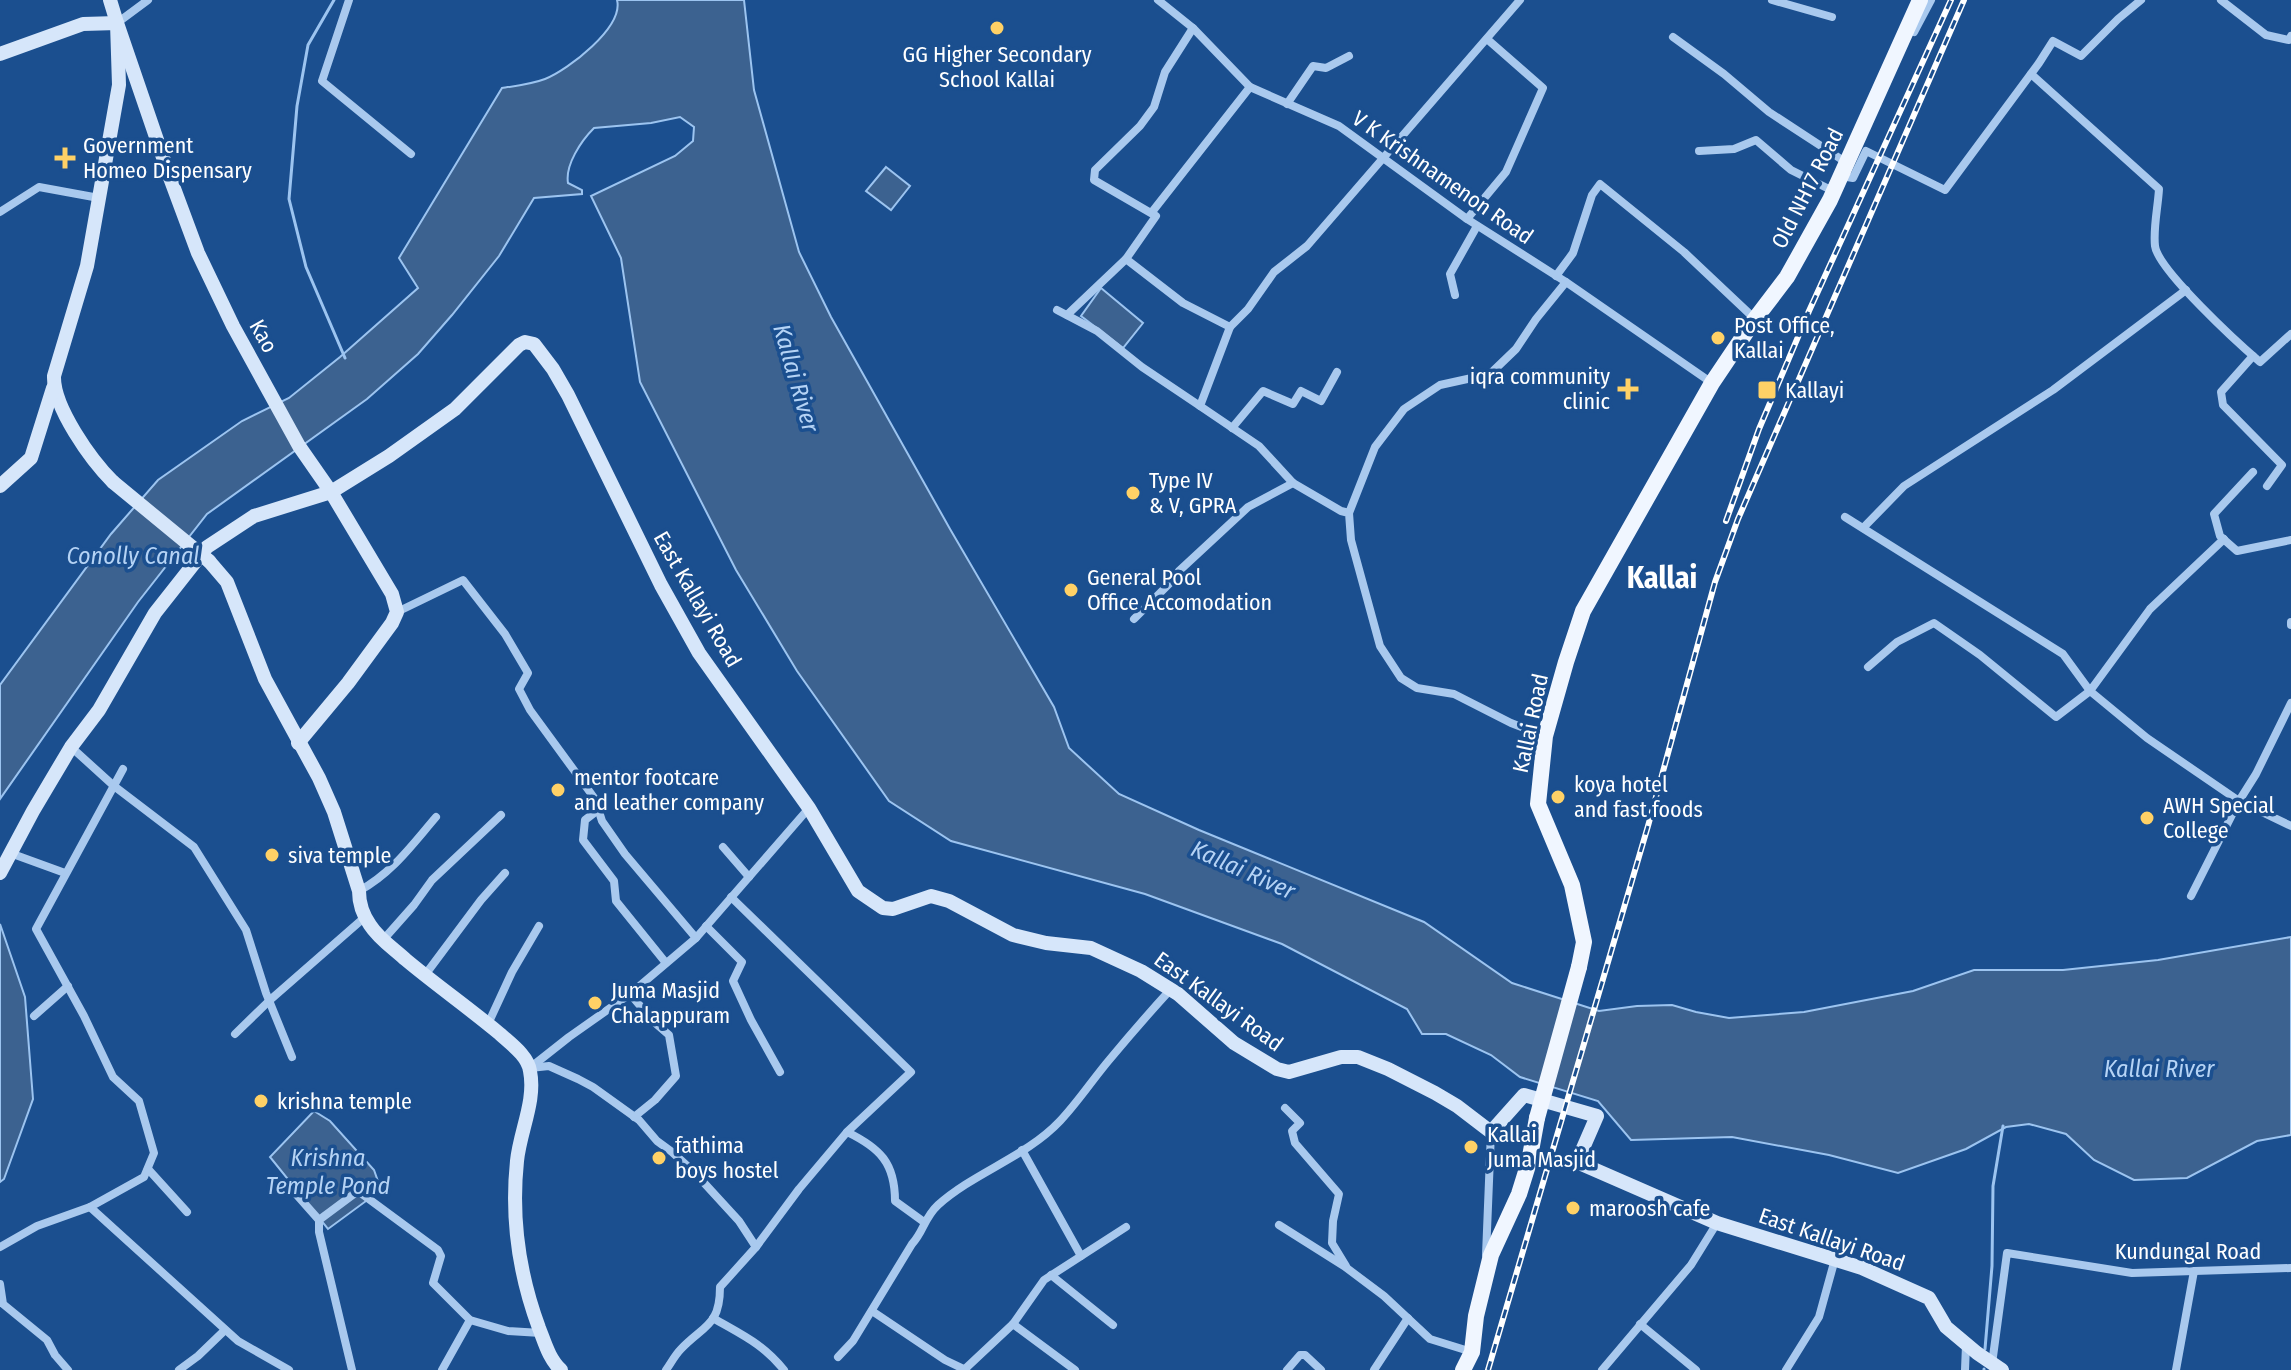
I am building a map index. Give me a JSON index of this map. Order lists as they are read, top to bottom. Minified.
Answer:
{"streets":{"main road":["Old NH17 Road","Kallai Road"],"street":["V K Krishnamenon Road","Kao","East Kallayi Road","Kundungal Road"]},"crossings":[["V K Krishnamenon Road","Old NH17 Road"],["V K Krishnamenon Road","Kallai Road"],["Old NH17 Road","Kallai Road"],["Kao","East Kallayi Road"],["East Kallayi Road","Kundungal Road"]],"districts":["Kallai"],"water":["Kallai River","Conolly Canal","Krishna Temple Pond"],"places":{"other":["GG Higher Secondary School Kallai","Post Office, Kallai","Type IV & V, GPRA","General Pool Office Accomodation","mentor footcare and leather company","koya hotel and fast foods","AWH Special College","siva temple","Juma Masjid Chalappuram","krishna temple","Kallai Juma Masjid","fathima boys hostel","maroosh cafe"],"health":["Government Homeo Dispensary","iqra community clinic"],"transit":["Kallayi"]}}
